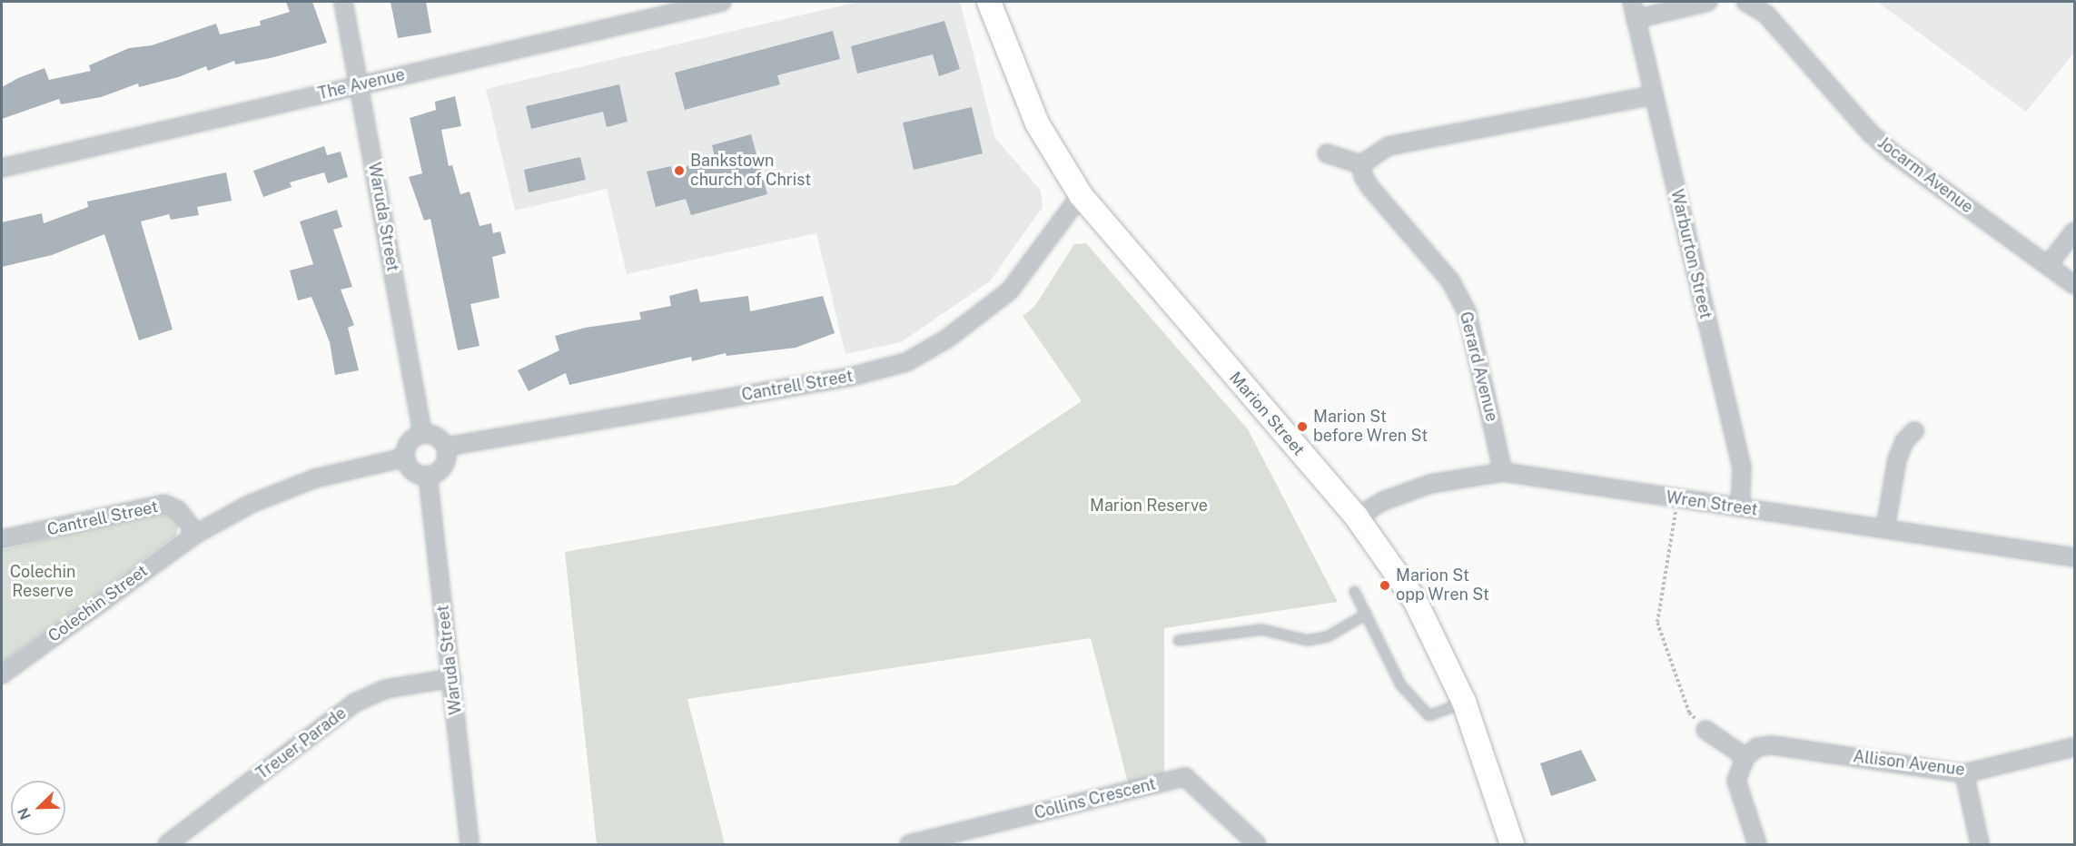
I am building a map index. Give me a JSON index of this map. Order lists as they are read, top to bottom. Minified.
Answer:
{"streets":{"main road":["Marion Street"],"street":["The Avenue","Jocarm Avenue","Waruda Street","Warburton Street","Gerard Avenue","Cantrell Street","Wren Street","Colechin Street","Treuer Parade","Allison Avenue","Collins Crescent"]},"crossings":[["The Avenue","Waruda Street"],["Waruda Street","Cantrell Street"],["Waruda Street","Treuer Parade"],["Warburton Street","Wren Street"],["Gerard Avenue","Wren Street"],["Cantrell Street","Marion Street"],["Cantrell Street","Colechin Street"],["Marion Street","Wren Street"]],"parks":["Marion Reserve","Colechin Reserve"],"places":["Bankstown church of Christ","Marion St before Wren St","Marion St opp Wren St"],"north":"bottom left"}
